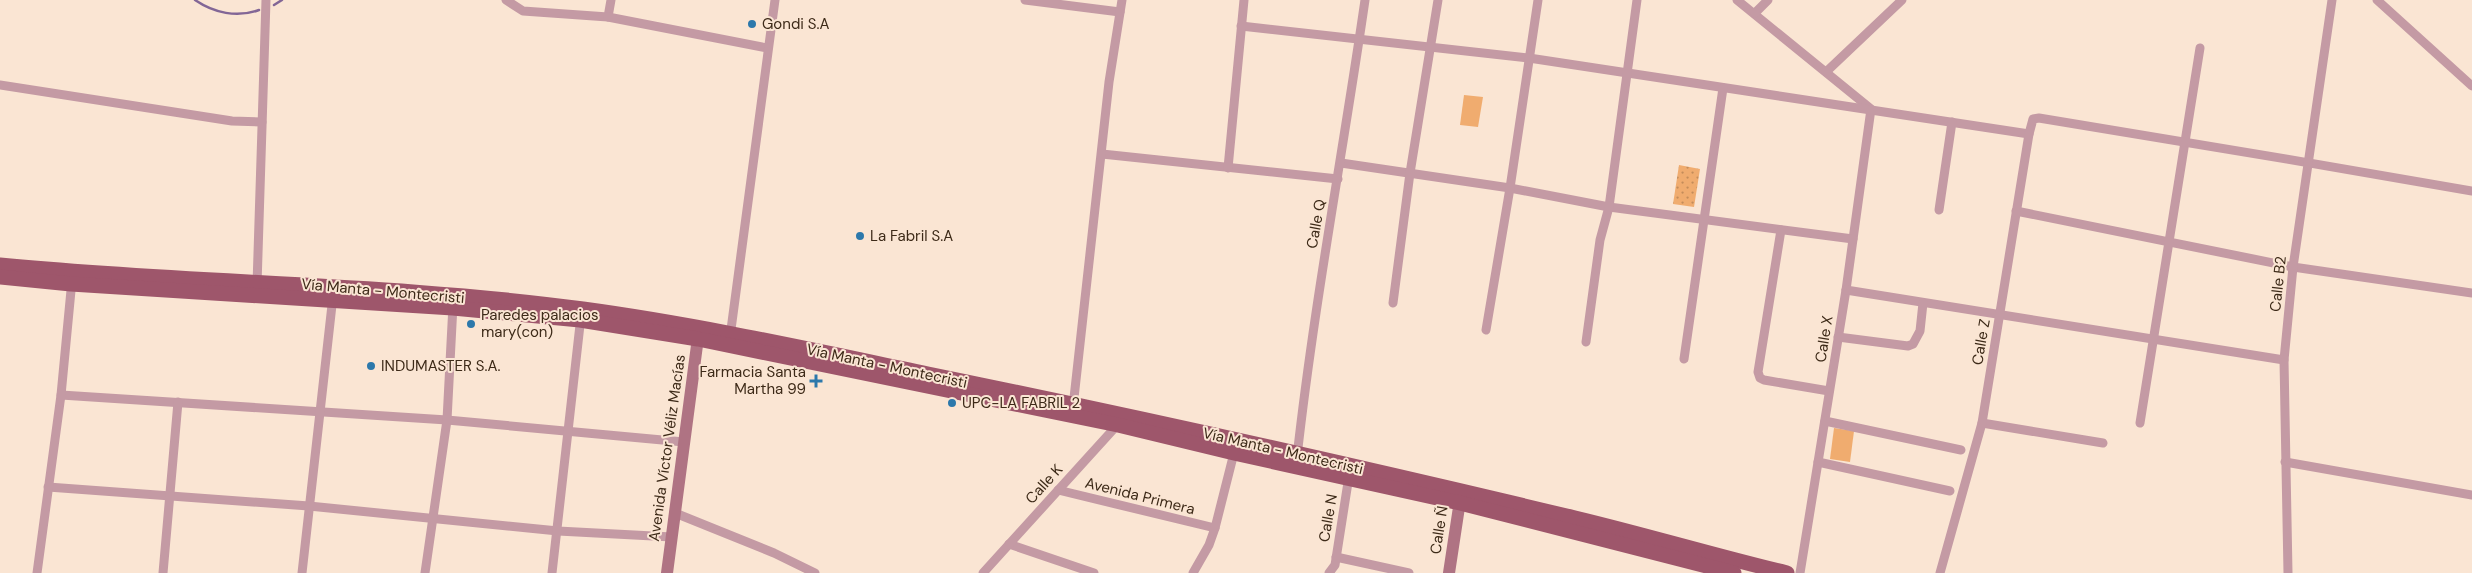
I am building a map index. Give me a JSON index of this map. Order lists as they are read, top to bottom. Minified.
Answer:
{"streets":{"main road":["Vía Manta - Montecristi"],"street":["Calle Q","Calle B2","Calle X","Calle Z","Avenida Víctor Véliz Macías","Calle K","Avenida Primera","Calle N","Calle Ñ"]},"crossings":[["Calle Q","Vía Manta - Montecristi"],["Vía Manta - Montecristi","Avenida Víctor Véliz Macías"],["Vía Manta - Montecristi","Calle K"],["Vía Manta - Montecristi","Calle N"],["Vía Manta - Montecristi","Calle Ñ"],["Calle K","Avenida Primera"]],"places":{"other":["Gondi S.A","La Fabril S.A","Paredes palacios mary(con)","INDUMASTER S.A.","UPC-LA FABRIL 2"],"health":["Farmacia Santa Martha 99"]}}
